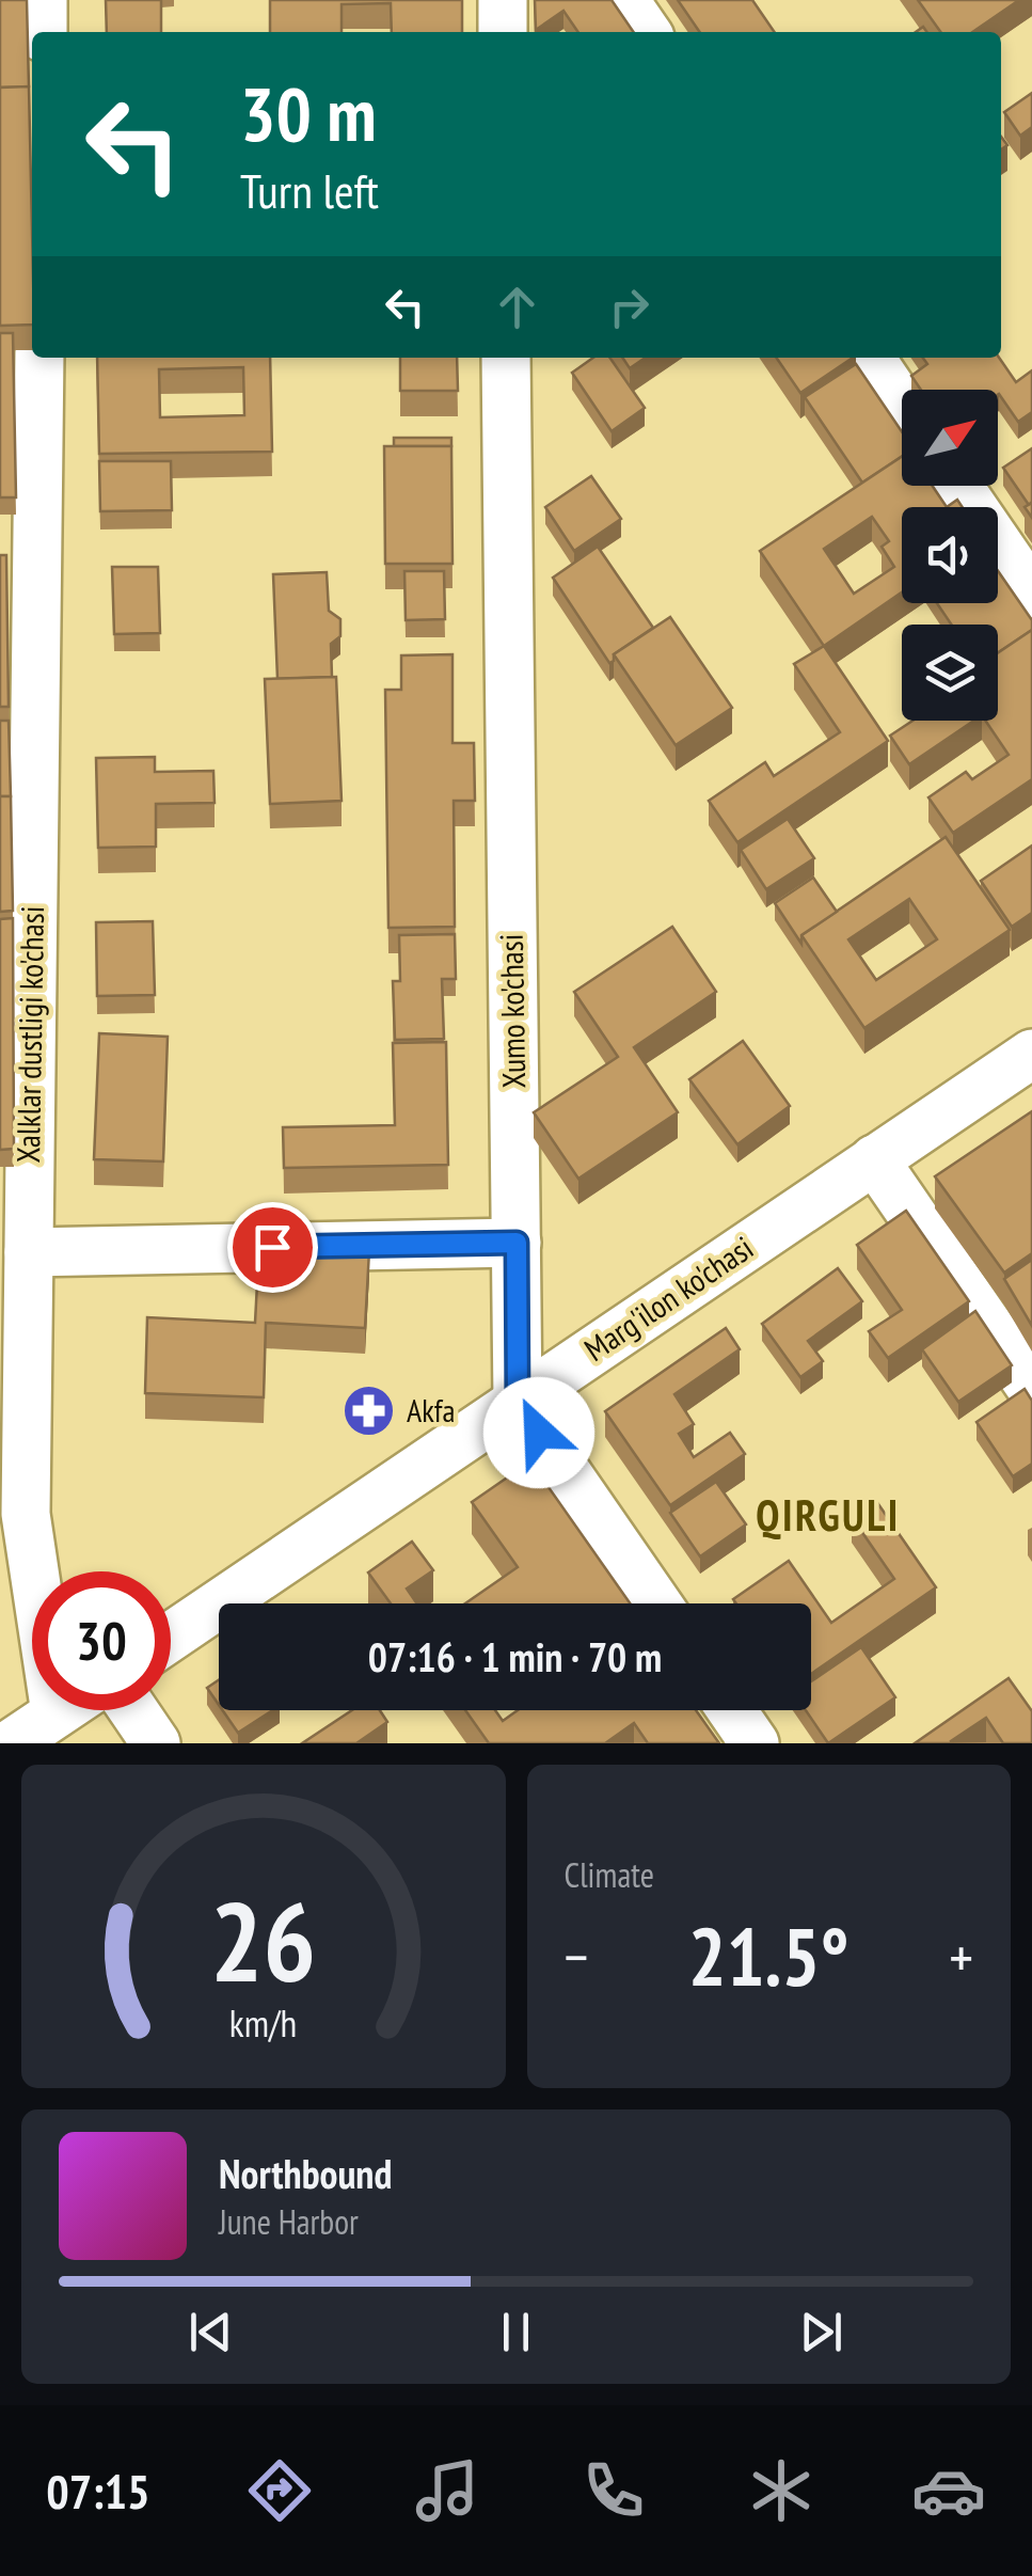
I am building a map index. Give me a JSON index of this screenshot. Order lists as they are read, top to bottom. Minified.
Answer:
{"streets":{"street":["Xumo ko'chasi","Xalklar dustligi ko'chasi","Marg'ilon ko'chasi"]},"crossings":[["Xumo ko'chasi","Marg'ilon ko'chasi"]],"districts":["QIRGULI"],"places":{"pharmacy":["Akfa"]},"north":"top right","page":{"turn":["30 m","Turn left"],"limit":"30","trip":"07:16 · 1 min · 70 m","tile":"Climate","heat":["−","21.5°","+"],"song":["Northbound","June Harbor"],"tabs":"07:15","gauge":["26","km/h"]}}
